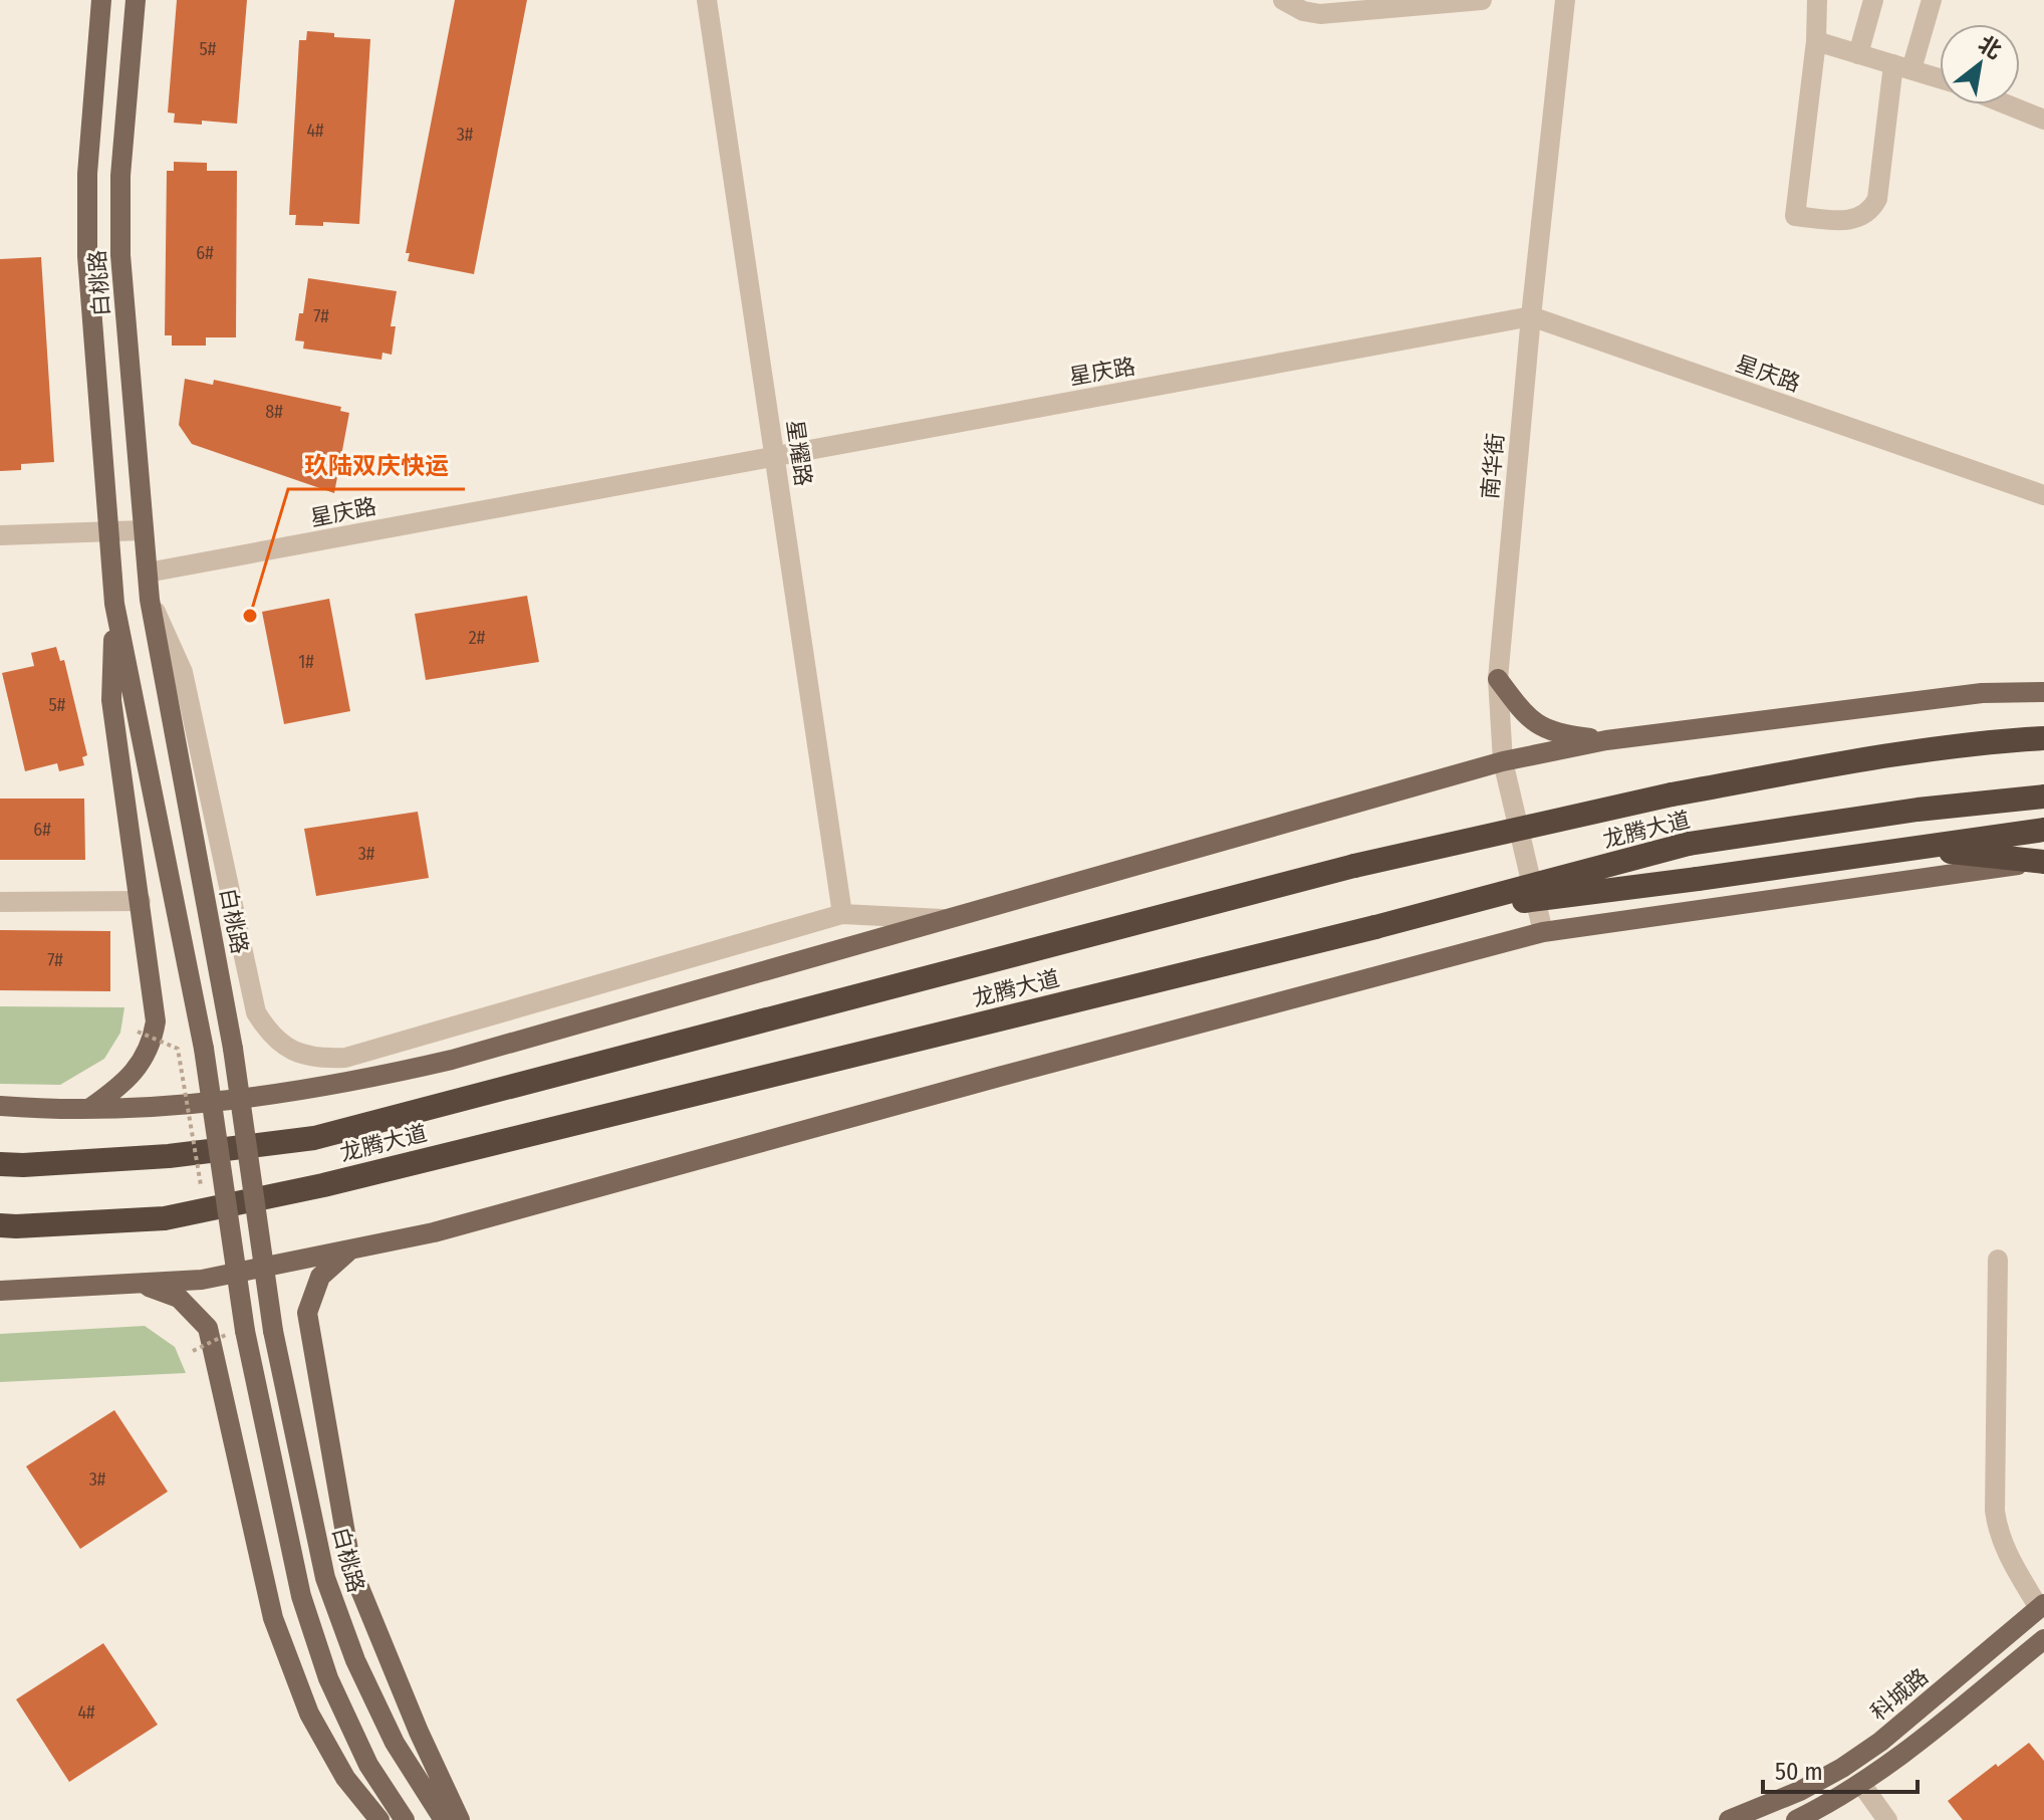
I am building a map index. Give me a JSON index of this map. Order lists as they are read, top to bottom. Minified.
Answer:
{"streets":{"highway":["龙腾大道"],"main road":["白桃路","科城路"],"street":["星庆路","星耀路","南华街"]},"crossings":[["白桃路","星庆路"],["星庆路","星耀路"],["星庆路","南华街"]],"places":["玖陆双庆快运"],"house_numbers":["5#","4#","3#","6#","7#","8#","2#","1#","5#","6#","3#","7#","3#","4#"],"scale_bar":"50 m","north":"top right"}
